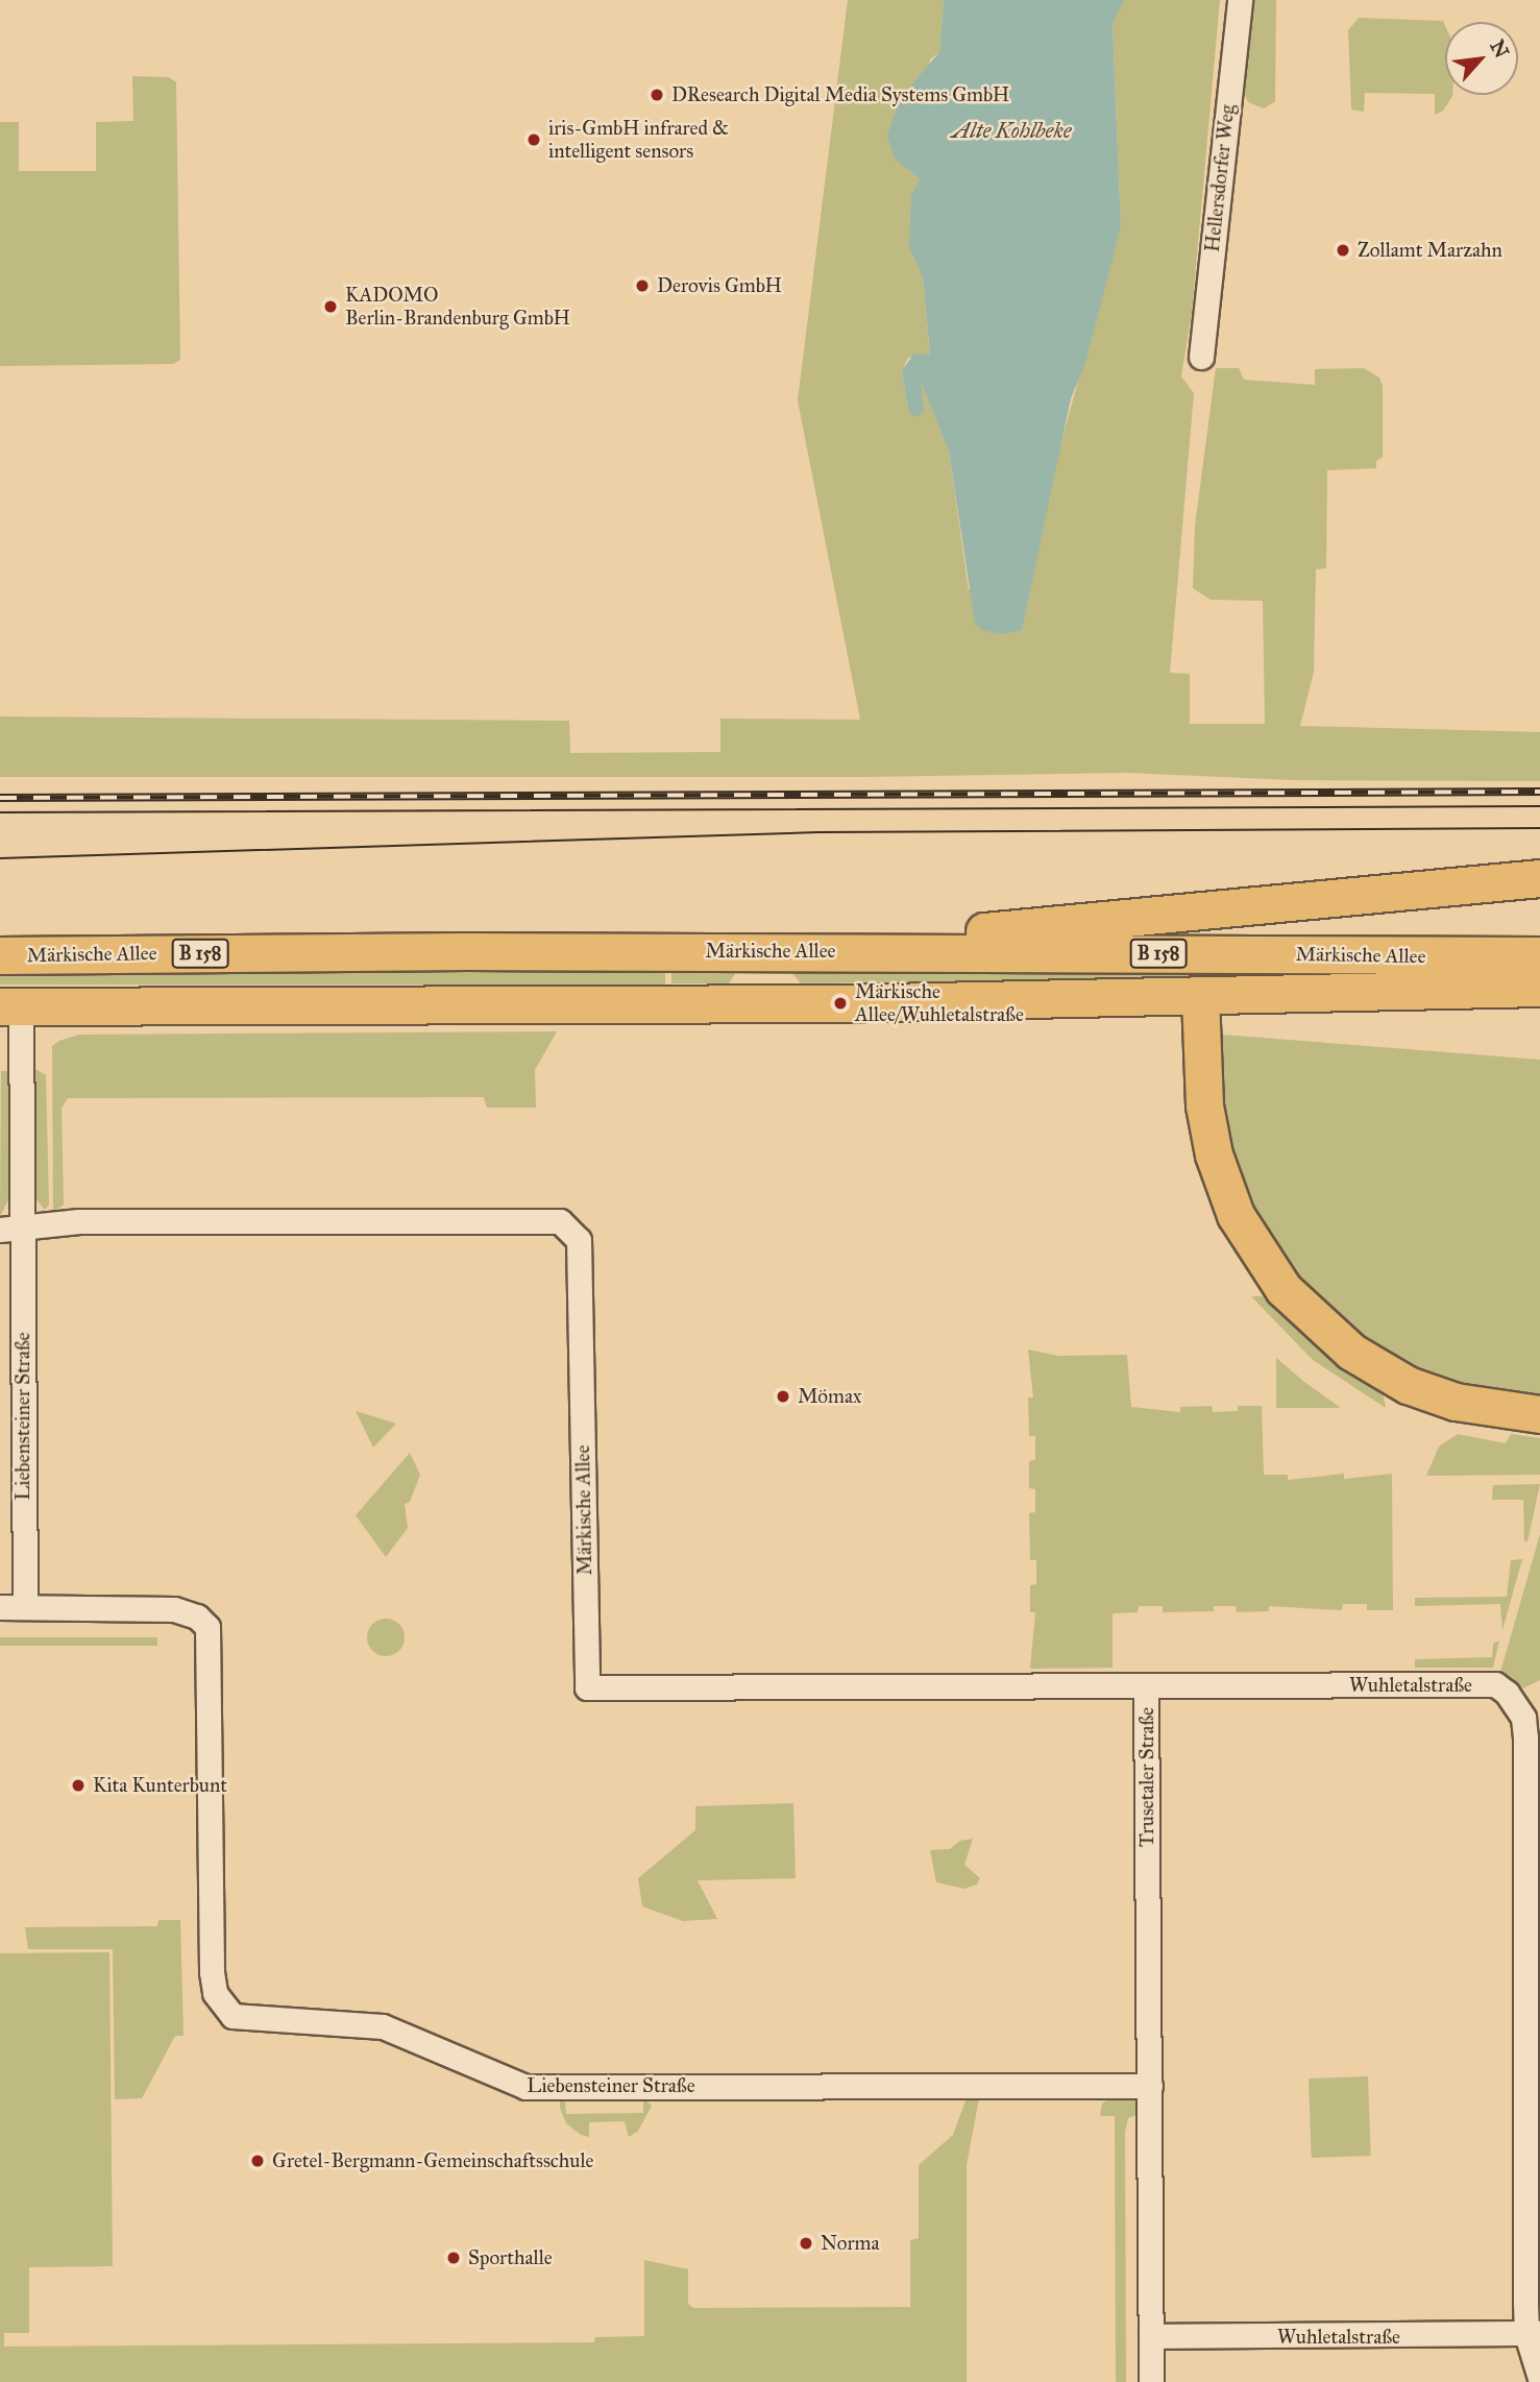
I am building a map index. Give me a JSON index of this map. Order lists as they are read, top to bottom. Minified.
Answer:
{"streets":{"main road":["Märkische Allee","B 158"],"street":["Hellersdorfer Weg","Liebensteiner Straße","Wuhletalstraße","Trusetaler Straße"]},"crossings":[["Märkische Allee","Liebensteiner Straße"],["Märkische Allee","Trusetaler Straße"],["Liebensteiner Straße","Trusetaler Straße"],["Wuhletalstraße","Trusetaler Straße"]],"water":["Alte Kohlbeke"],"places":["DResearch Digital Media Systems GmbH","iris-GmbH infrared & intelligent sensors","Zollamt Marzahn","Derovis GmbH","KADOMO Berlin-Brandenburg GmbH","Märkische Allee/Wuhletalstraße","Mömax","Kita Kunterbunt","Gretel-Bergmann-Gemeinschaftsschule","Norma","Sporthalle"],"north":"top right"}
